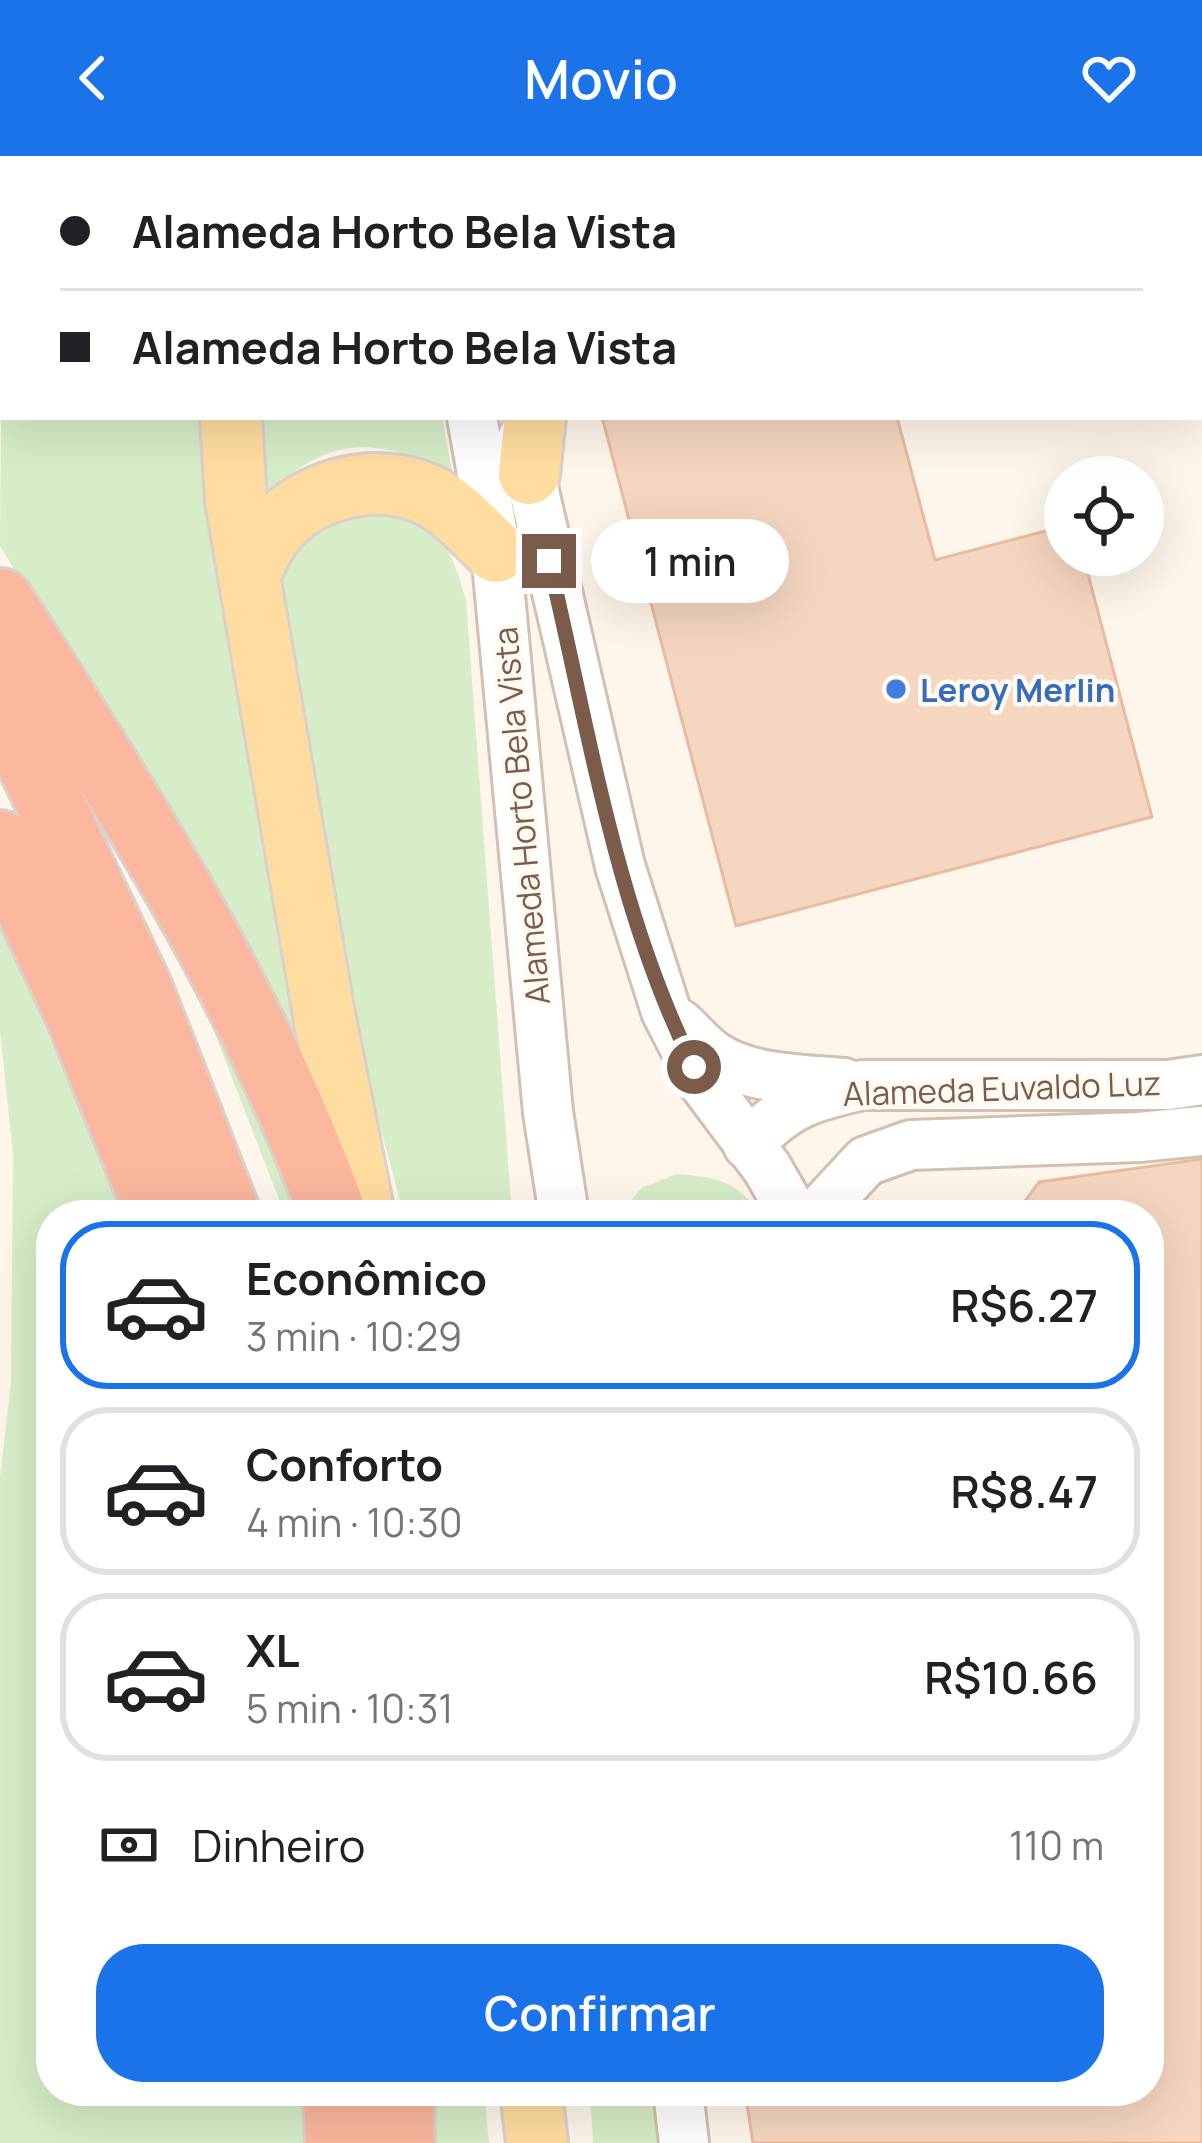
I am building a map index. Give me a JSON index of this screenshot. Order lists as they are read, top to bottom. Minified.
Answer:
{"streets":{"street":["Alameda Horto Bela Vista","Alameda Euvaldo Luz"]},"crossings":[["Alameda Horto Bela Vista","Alameda Euvaldo Luz"]],"places":["Leroy Merlin"],"page":{"header":"Movio","banner":["Alameda Horto Bela Vista","Alameda Horto Bela Vista"],"bubble":"1 min","list":[{"name":"Econômico","note":"3 min · 10:29","value":"R$6.27"},{"name":"Conforto","note":"4 min · 10:30","value":"R$8.47"},{"name":"XL","note":"5 min · 10:31","value":"R$10.66"}],"pay":["Dinheiro","110 m"],"buttons":"Confirmar"}}
